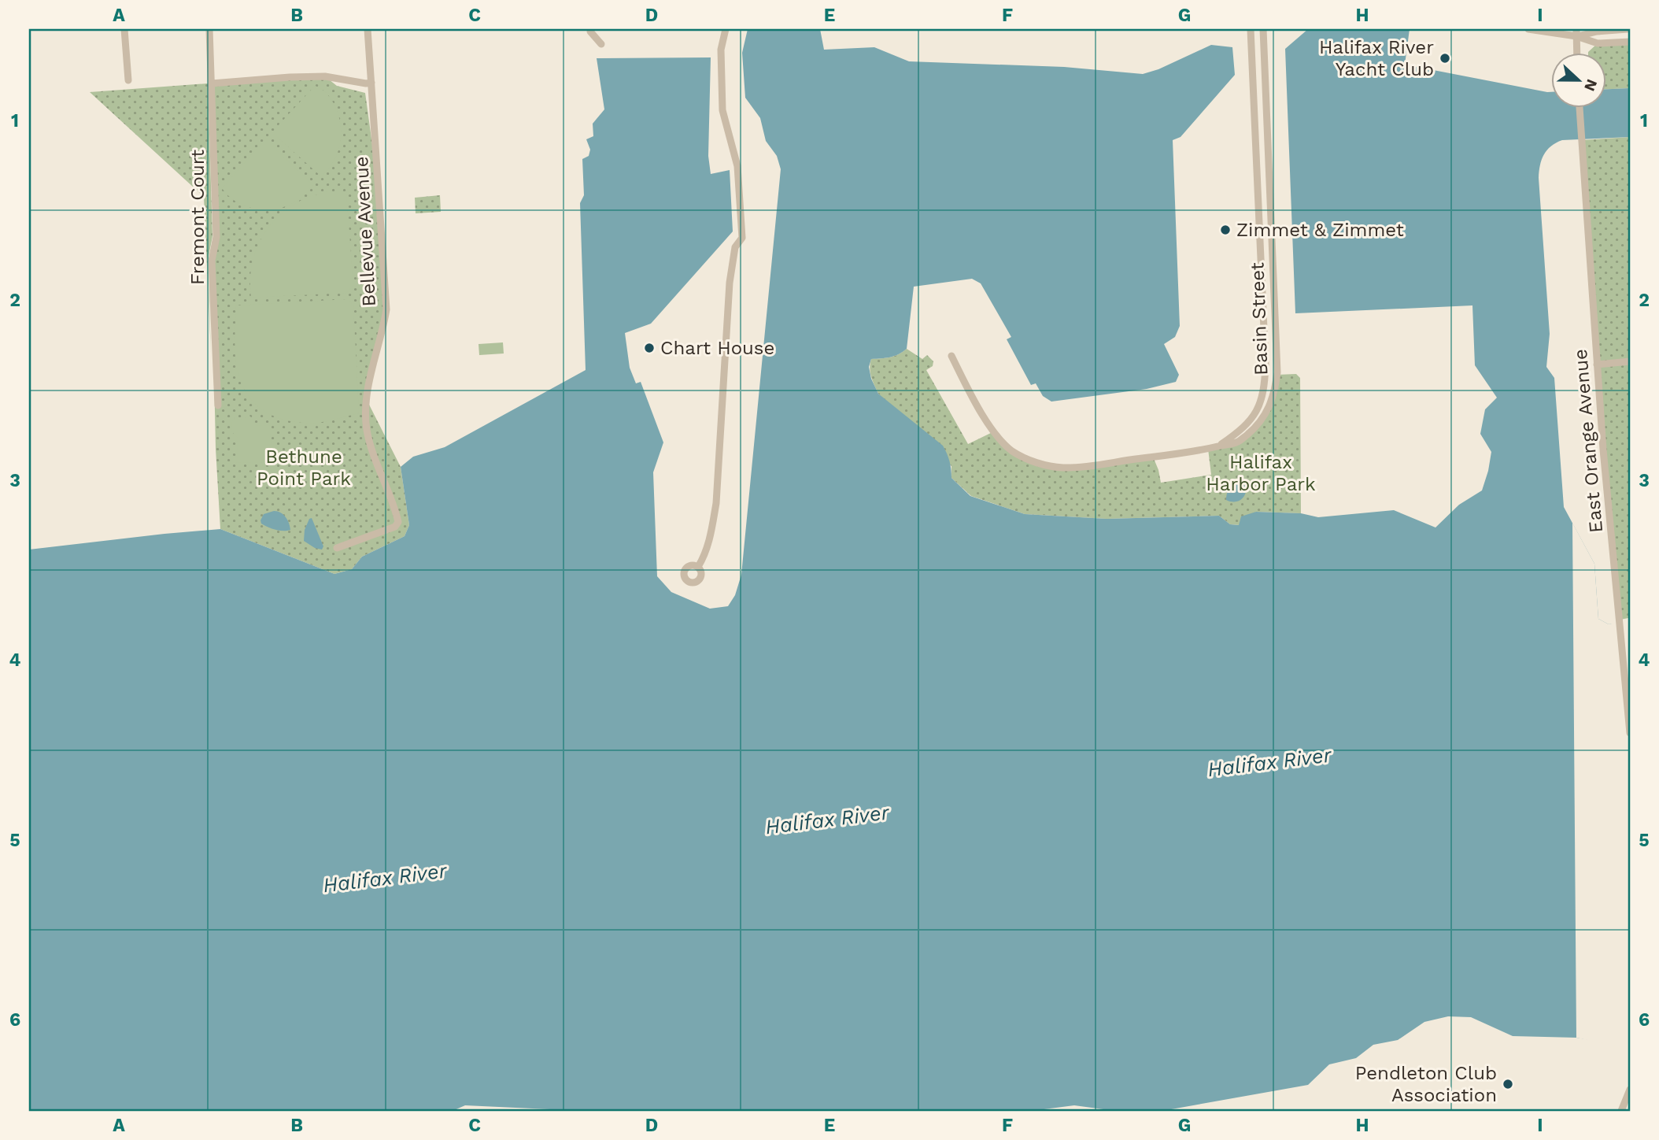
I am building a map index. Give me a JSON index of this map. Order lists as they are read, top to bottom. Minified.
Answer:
{"streets":{"street":["Fremont Court","Bellevue Avenue","Basin Street","East Orange Avenue"]},"water":["Halifax River"],"parks":["Bethune Point Park","Halifax Harbor Park"],"places":["Halifax River Yacht Club","Zimmet & Zimmet","Chart House","Pendleton Club Association"],"north":"right","grid":{"columns":["A","B","C","D","E","F","G","H","I"],"rows":["1","2","3","4","5","6"]}}
